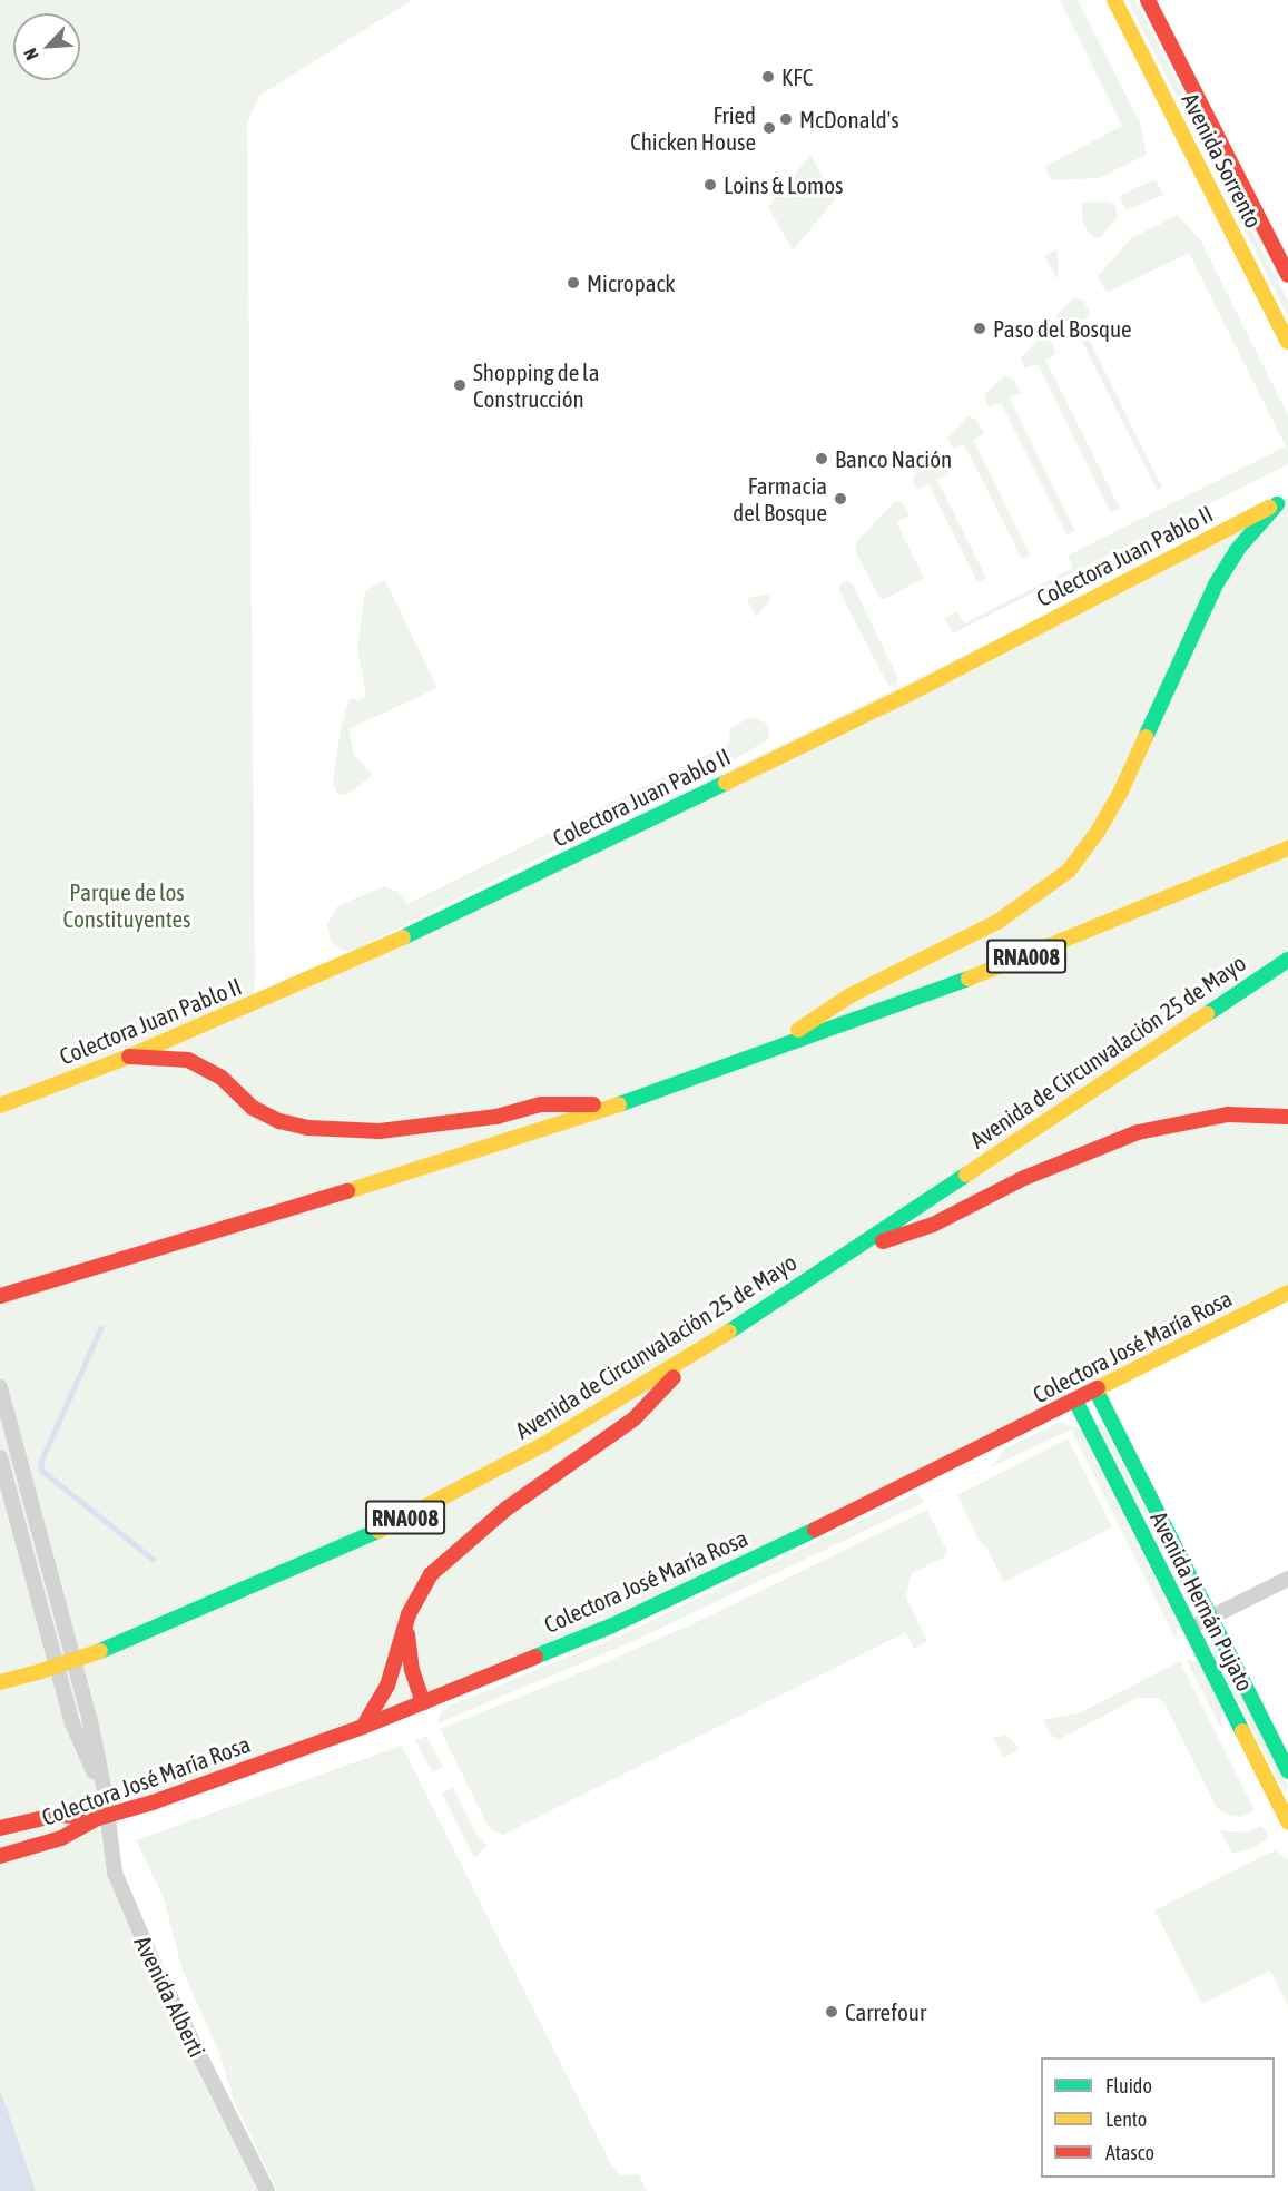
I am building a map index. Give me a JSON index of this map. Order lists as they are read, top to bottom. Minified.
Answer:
{"streets":{"main road":["Avenida Sorrento","Colectora Juan Pablo II","RNA008","Avenida de Circunvalación 25 de Mayo","Colectora José María Rosa","Avenida Hernán Pujato"],"street":["Avenida Alberti"]},"crossings":[["Colectora José María Rosa","Avenida Hernán Pujato"],["Colectora José María Rosa","Avenida Alberti"]],"parks":["Parque de los Constituyentes"],"places":["KFC","McDonald's","Fried Chicken House","Loins & Lomos","Micropack","Paso del Bosque","Shopping de la Construcción","Banco Nación","Farmacia del Bosque","Carrefour"],"legend":["Fluido","Lento","Atasco"],"north":"bottom left"}
